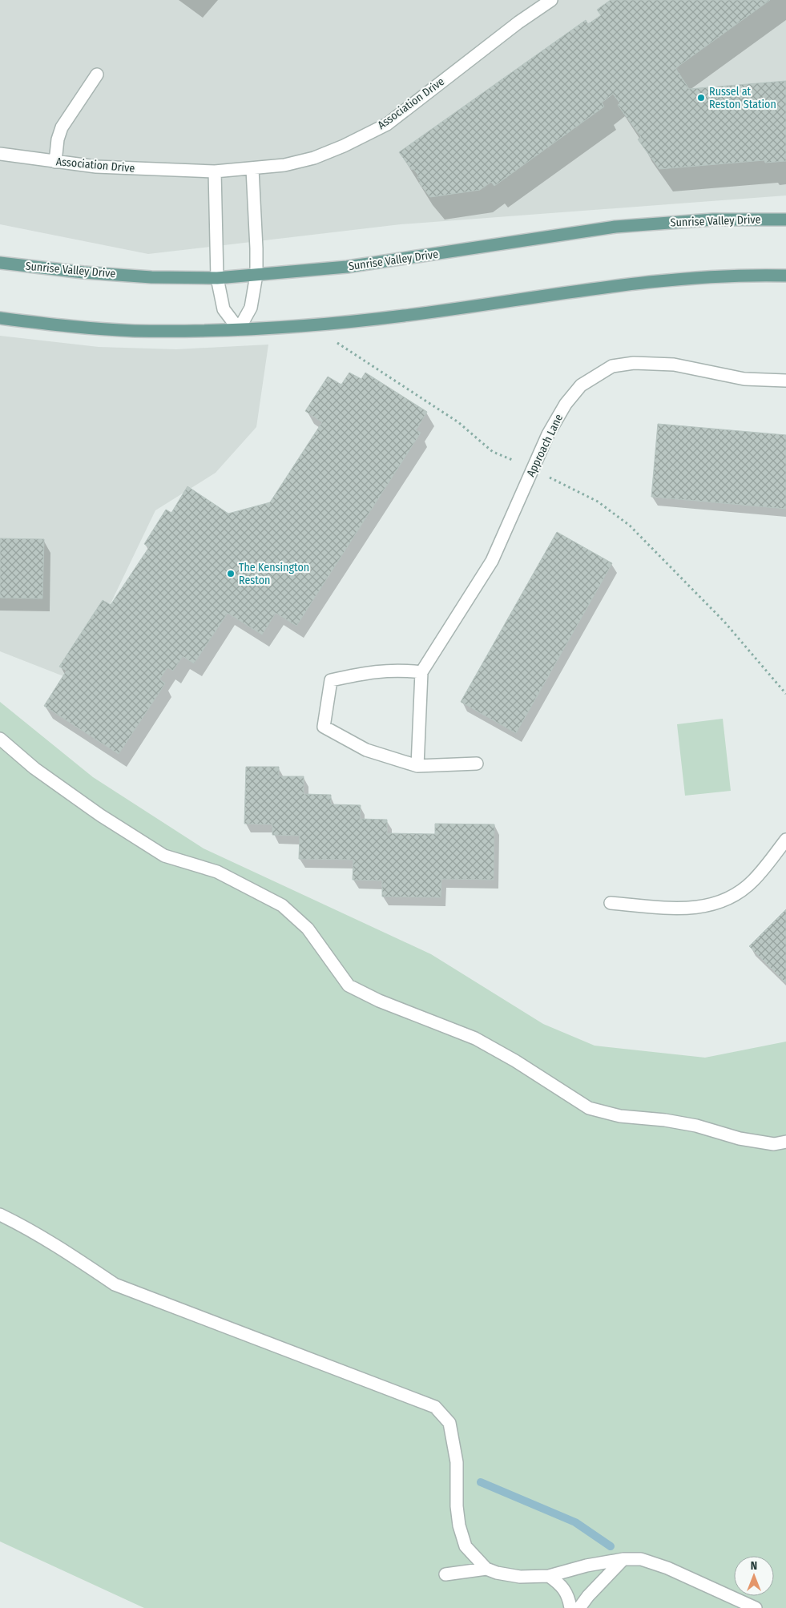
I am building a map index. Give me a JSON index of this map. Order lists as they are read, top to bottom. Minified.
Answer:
{"streets":{"main road":["Sunrise Valley Drive"],"street":["Association Drive","Approach Lane"]},"places":["Russel at Reston Station","The Kensington Reston"],"north":"top"}
